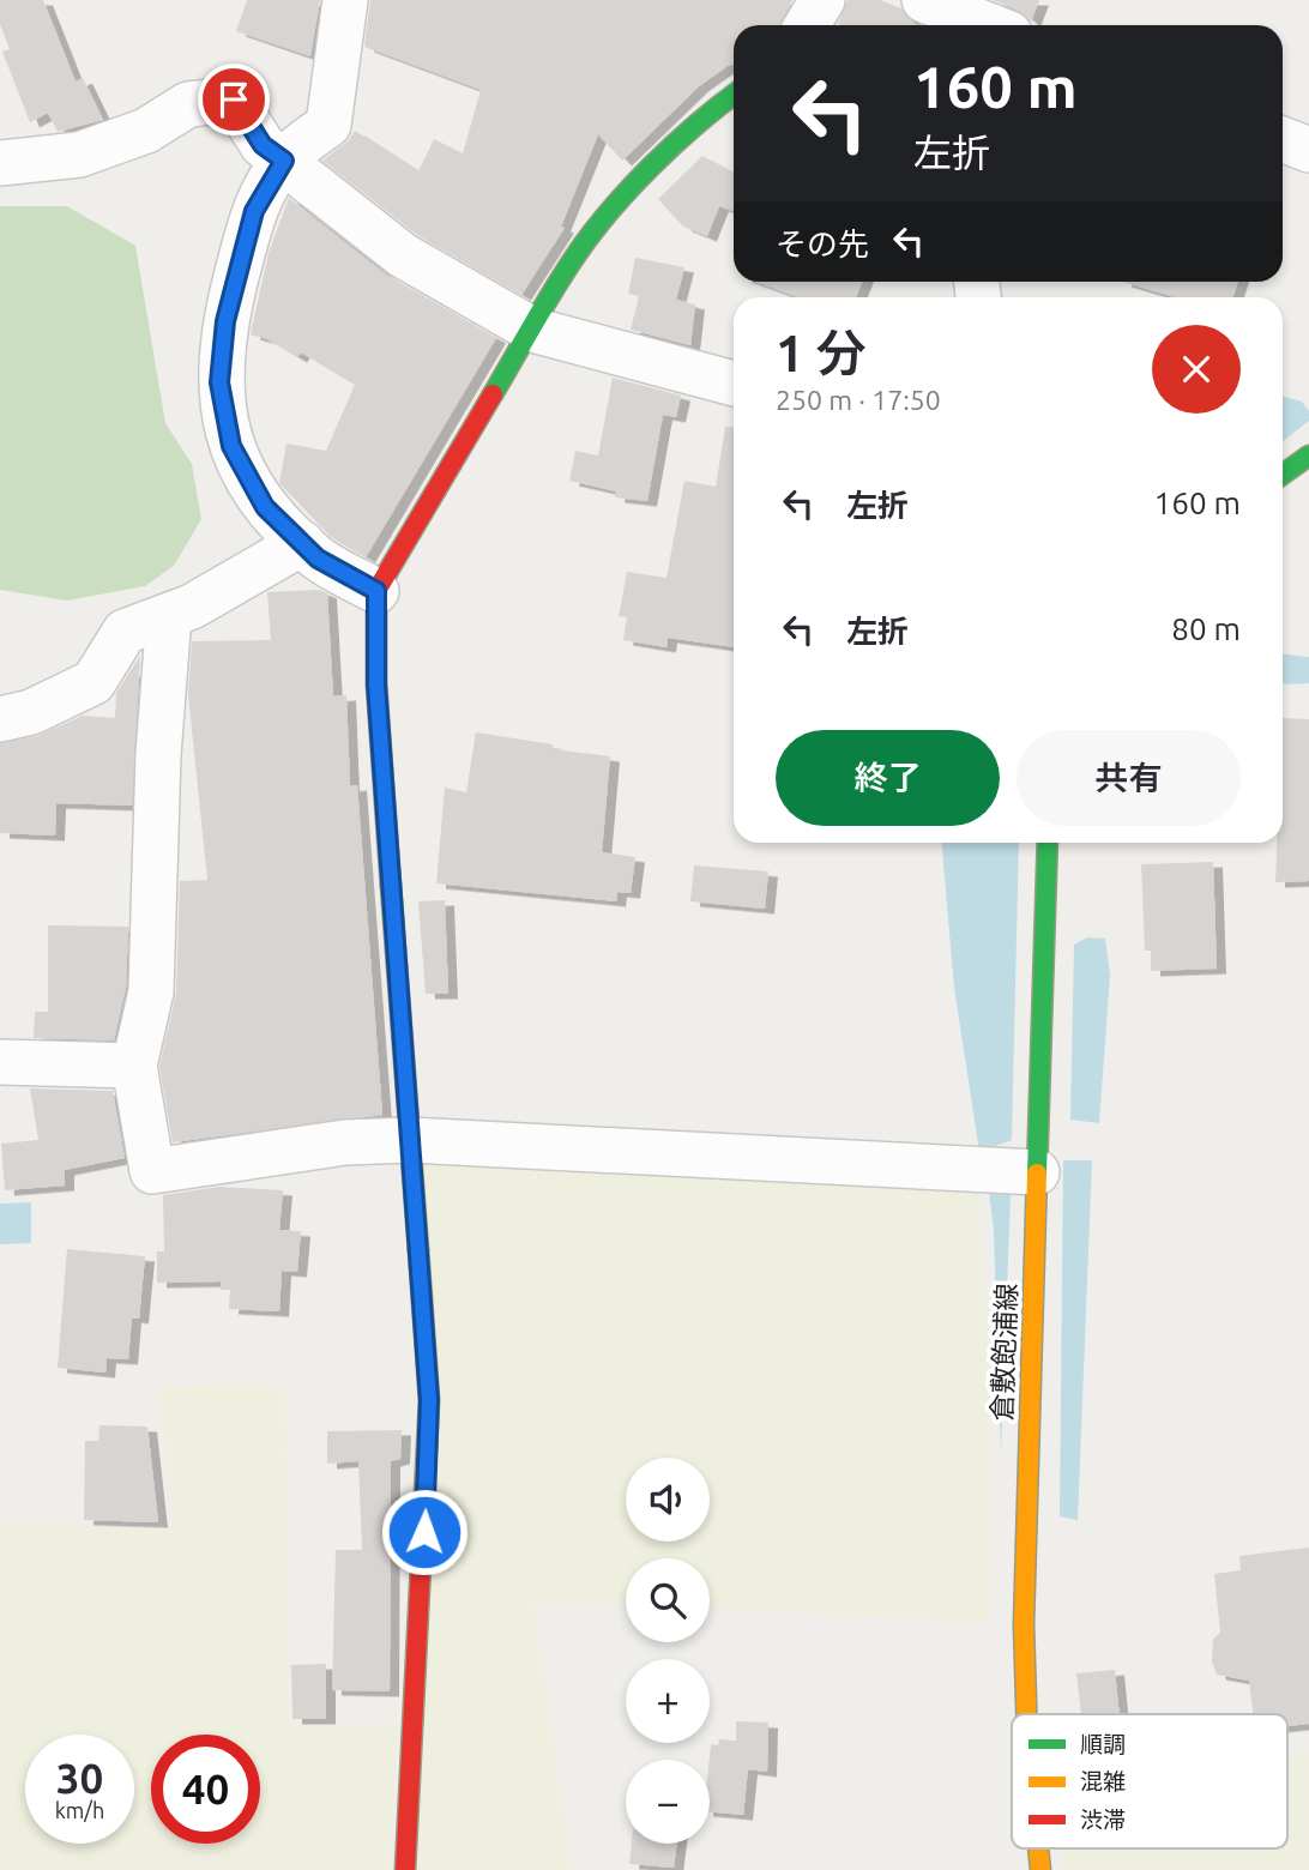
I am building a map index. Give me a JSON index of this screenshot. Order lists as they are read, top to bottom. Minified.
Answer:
{"streets":{"street":["倉敷飽浦線"]},"legend":["順調","混雑","渋滞"],"page":{"turn":["160 m","左折"],"then":"その先","heading":["1 分","250 m · 17:50"],"list":[{"name":"左折","value":"160 m"},{"name":"左折","value":"80 m"}],"buttons":["終了","共有"],"map_buttons":["+","−"],"speed":"30 km/h","limit":"40"}}
